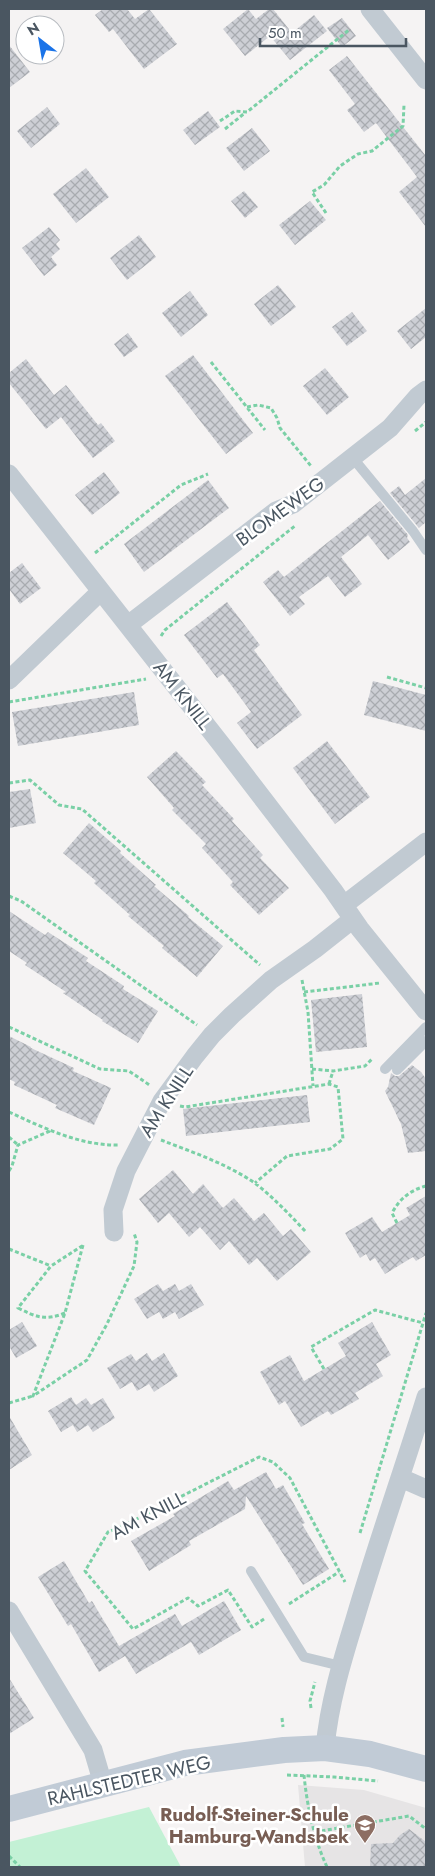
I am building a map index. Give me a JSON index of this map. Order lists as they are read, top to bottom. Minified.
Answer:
{"streets":{"main road":["RAHLSTEDTER WEG"],"street":["BLOMEWEG","AM KNILL"]},"crossings":[["BLOMEWEG","AM KNILL"]],"places":{"school or university":["Rudolf-Steiner-Schule Hamburg-Wandsbek"]},"scale_bar":"50 m","north":"top left"}
